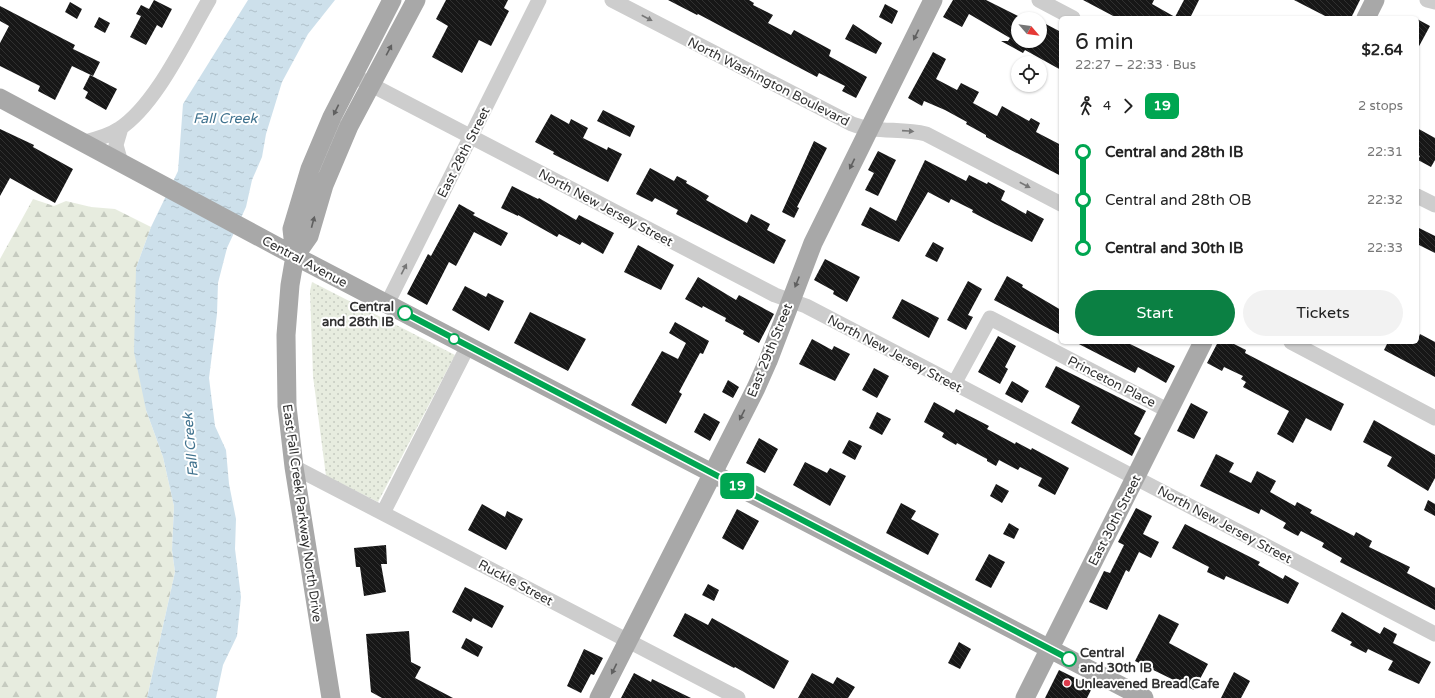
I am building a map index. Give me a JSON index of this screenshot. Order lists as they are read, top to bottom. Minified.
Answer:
{"streets":{"main road":["Central Avenue","East 29th Street","East Fall Creek Parkway North Drive","East 30th Street"],"street":["North Washington Boulevard","East 28th Street","North New Jersey Street","Princeton Place","Ruckle Street"]},"crossings":[["North Washington Boulevard","East 29th Street"],["East 28th Street","North New Jersey Street"],["East 28th Street","Central Avenue"],["North New Jersey Street","East 29th Street"],["North New Jersey Street","Princeton Place"],["North New Jersey Street","East Fall Creek Parkway North Drive"],["North New Jersey Street","East 30th Street"],["Central Avenue","East 29th Street"],["Central Avenue","East Fall Creek Parkway North Drive"],["Central Avenue","East 30th Street"],["East 29th Street","Ruckle Street"],["Princeton Place","East 30th Street"],["East Fall Creek Parkway North Drive","Ruckle Street"]],"one_way":["North Washington Boulevard","East 28th Street","East 29th Street"],"water":["Fall Creek"],"places":["Central and 28th IB","Central and 30th IB","Unleavened Bread Cafe"],"lines":["bus line 19"],"north":"bottom right","page":{"on_map":"19","heading":["6 min","22:27 – 22:33 · Bus","$2.64"],"legs":["4","19","2 stops"],"list":[{"name":"Central and 28th IB","value":"22:31"},{"name":"Central and 28th OB","value":"22:32"},{"name":"Central and 30th IB","value":"22:33"}],"buttons":["Start","Tickets"]}}
